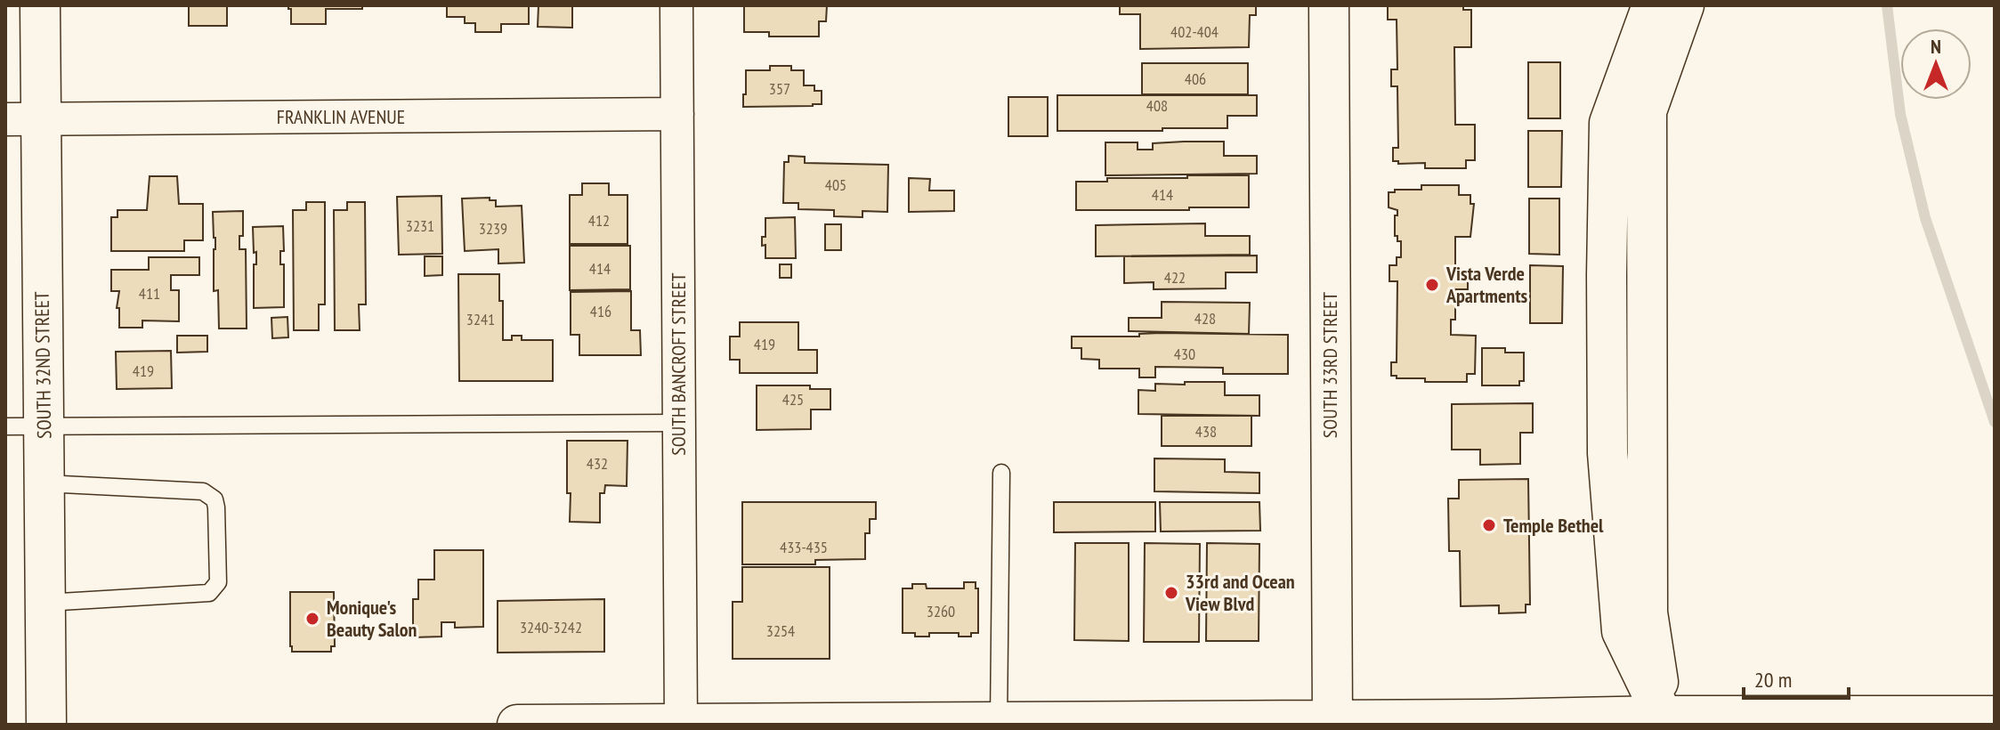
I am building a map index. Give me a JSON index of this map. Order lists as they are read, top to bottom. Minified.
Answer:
{"streets":{"main road":["SOUTH 32ND STREET","SOUTH 33RD STREET"],"street":["FRANKLIN AVENUE","SOUTH BANCROFT STREET"]},"crossings":[["FRANKLIN AVENUE","SOUTH BANCROFT STREET"],["FRANKLIN AVENUE","SOUTH 32ND STREET"]],"places":["Vista Verde Apartments","Temple Bethel","33rd and Ocean View Blvd","Monique's Beauty Salon"],"house_numbers":["402-404","406","357","408","405","414","412","3231","3239","414","422","411","416","428","3241","419","430","419","425","438","432","433-435","3260","3240-3242","3254"],"scale_bar":"20 m","north":"top"}
